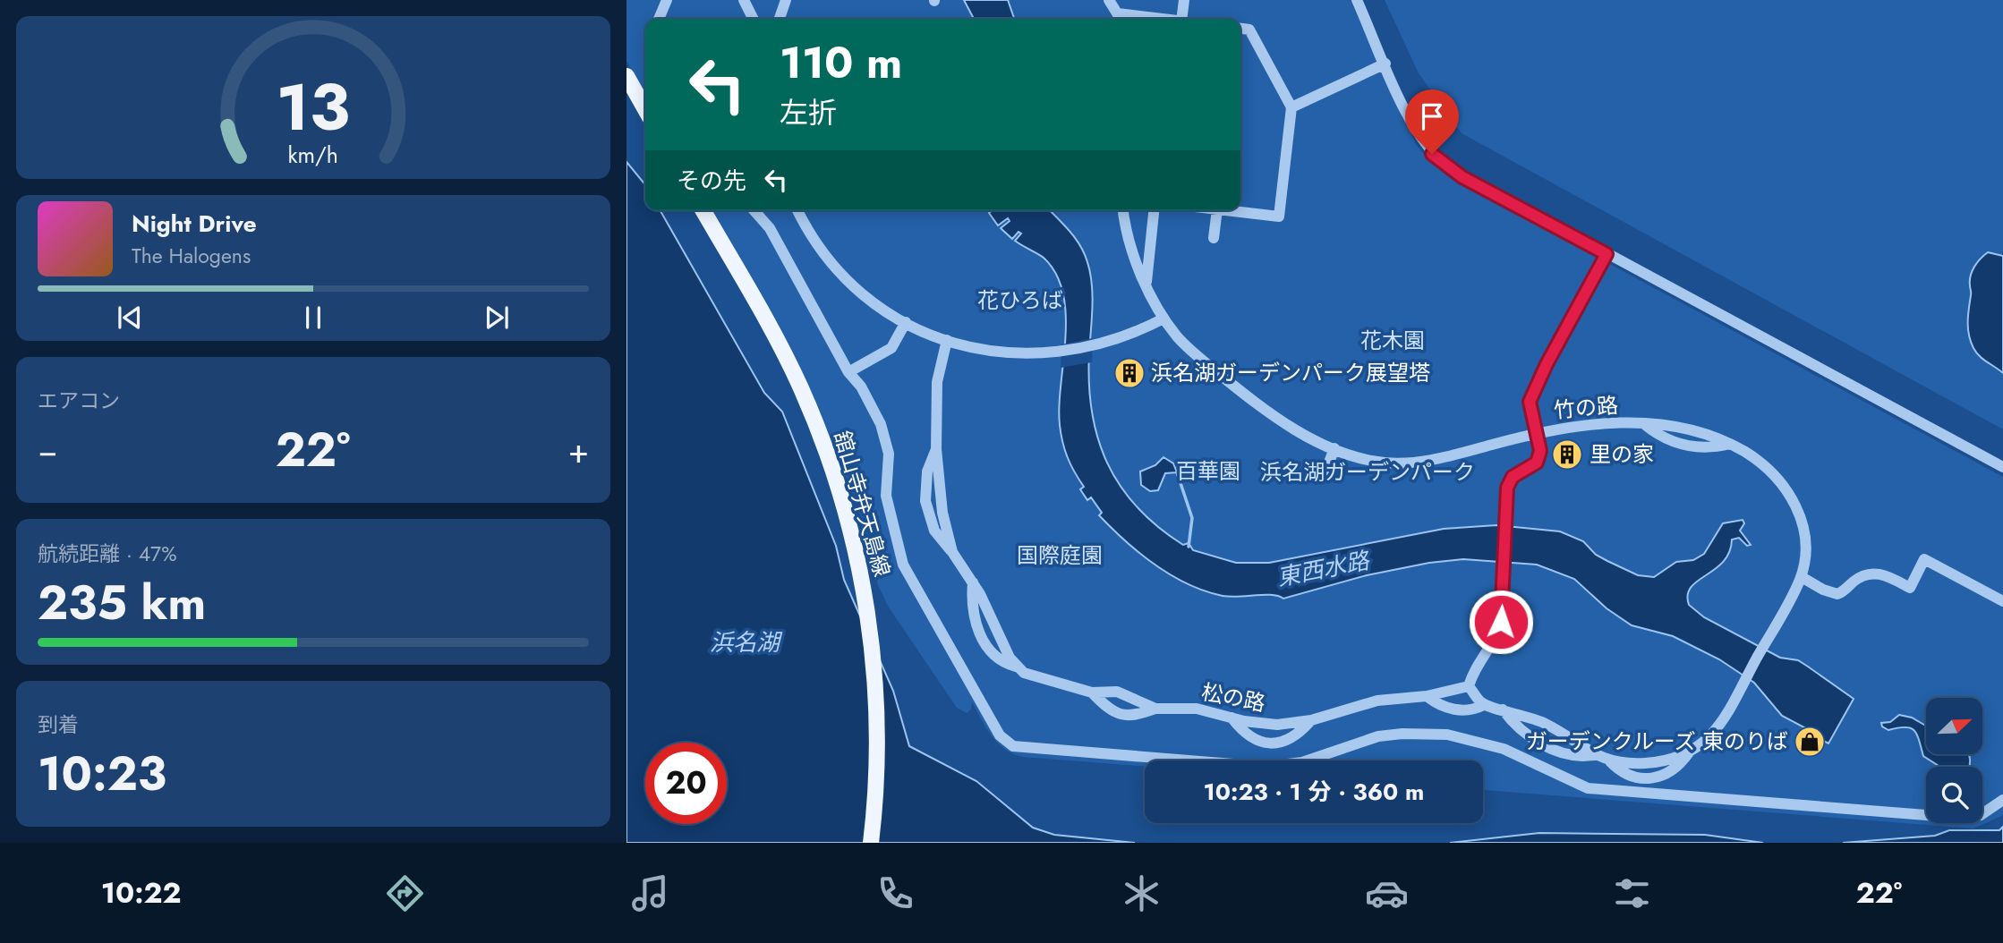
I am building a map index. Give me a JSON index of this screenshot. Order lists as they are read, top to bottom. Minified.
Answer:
{"streets":{"main road":["舘山寺弁天島線"],"lane":["竹の路","松の路"]},"water":["東西水路","浜名湖"],"parks":["花ひろば","花木園","百華園","浜名湖ガーデンパーク","国際庭園"],"places":{"building":["浜名湖ガーデンパーク展望塔","里の家"],"shop":["ガーデンクルーズ 東のりば"]},"north":"top right","page":{"turn":["110 m","左折"],"then":"その先","song":["Night Drive","The Halogens"],"tile":["エアコン",["航続距離 · 47%","235 km"],["到着","10:23"]],"heat":["−","22°","+"],"limit":"20","trip":"10:23 · 1 分 · 360 m","tabs":["10:22","22°"],"gauge":["13","km/h"]}}
